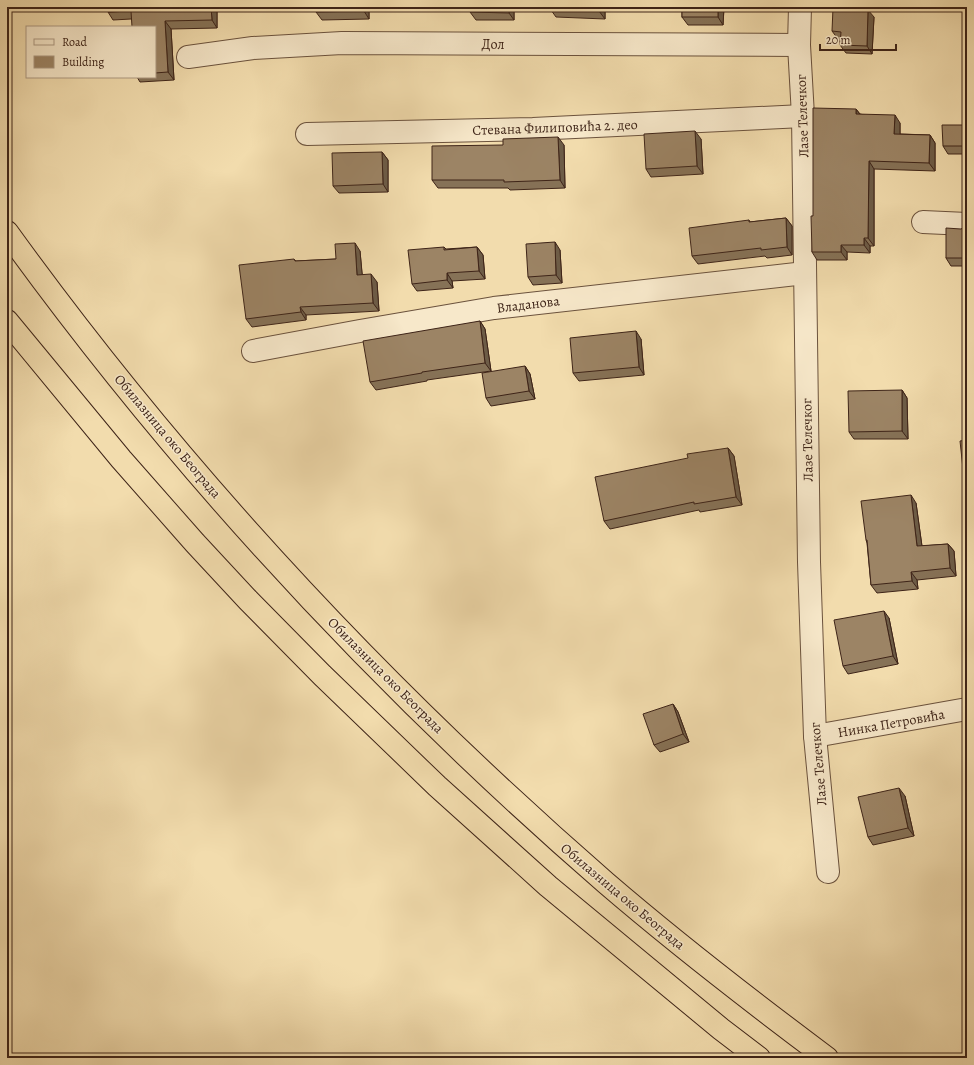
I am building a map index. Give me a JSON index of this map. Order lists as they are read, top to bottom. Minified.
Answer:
{"streets":{"highway":["Обилазница око Београда"],"street":["Дол","Лазе Телечког","Стевана Филиповића 2. део","Владанова","Нинка Петровића"]},"crossings":[["Дол","Лазе Телечког"],["Лазе Телечког","Стевана Филиповића 2. део"],["Лазе Телечког","Владанова"],["Лазе Телечког","Нинка Петровића"]],"legend":["Road","Building"],"scale_bar":"20 m"}
